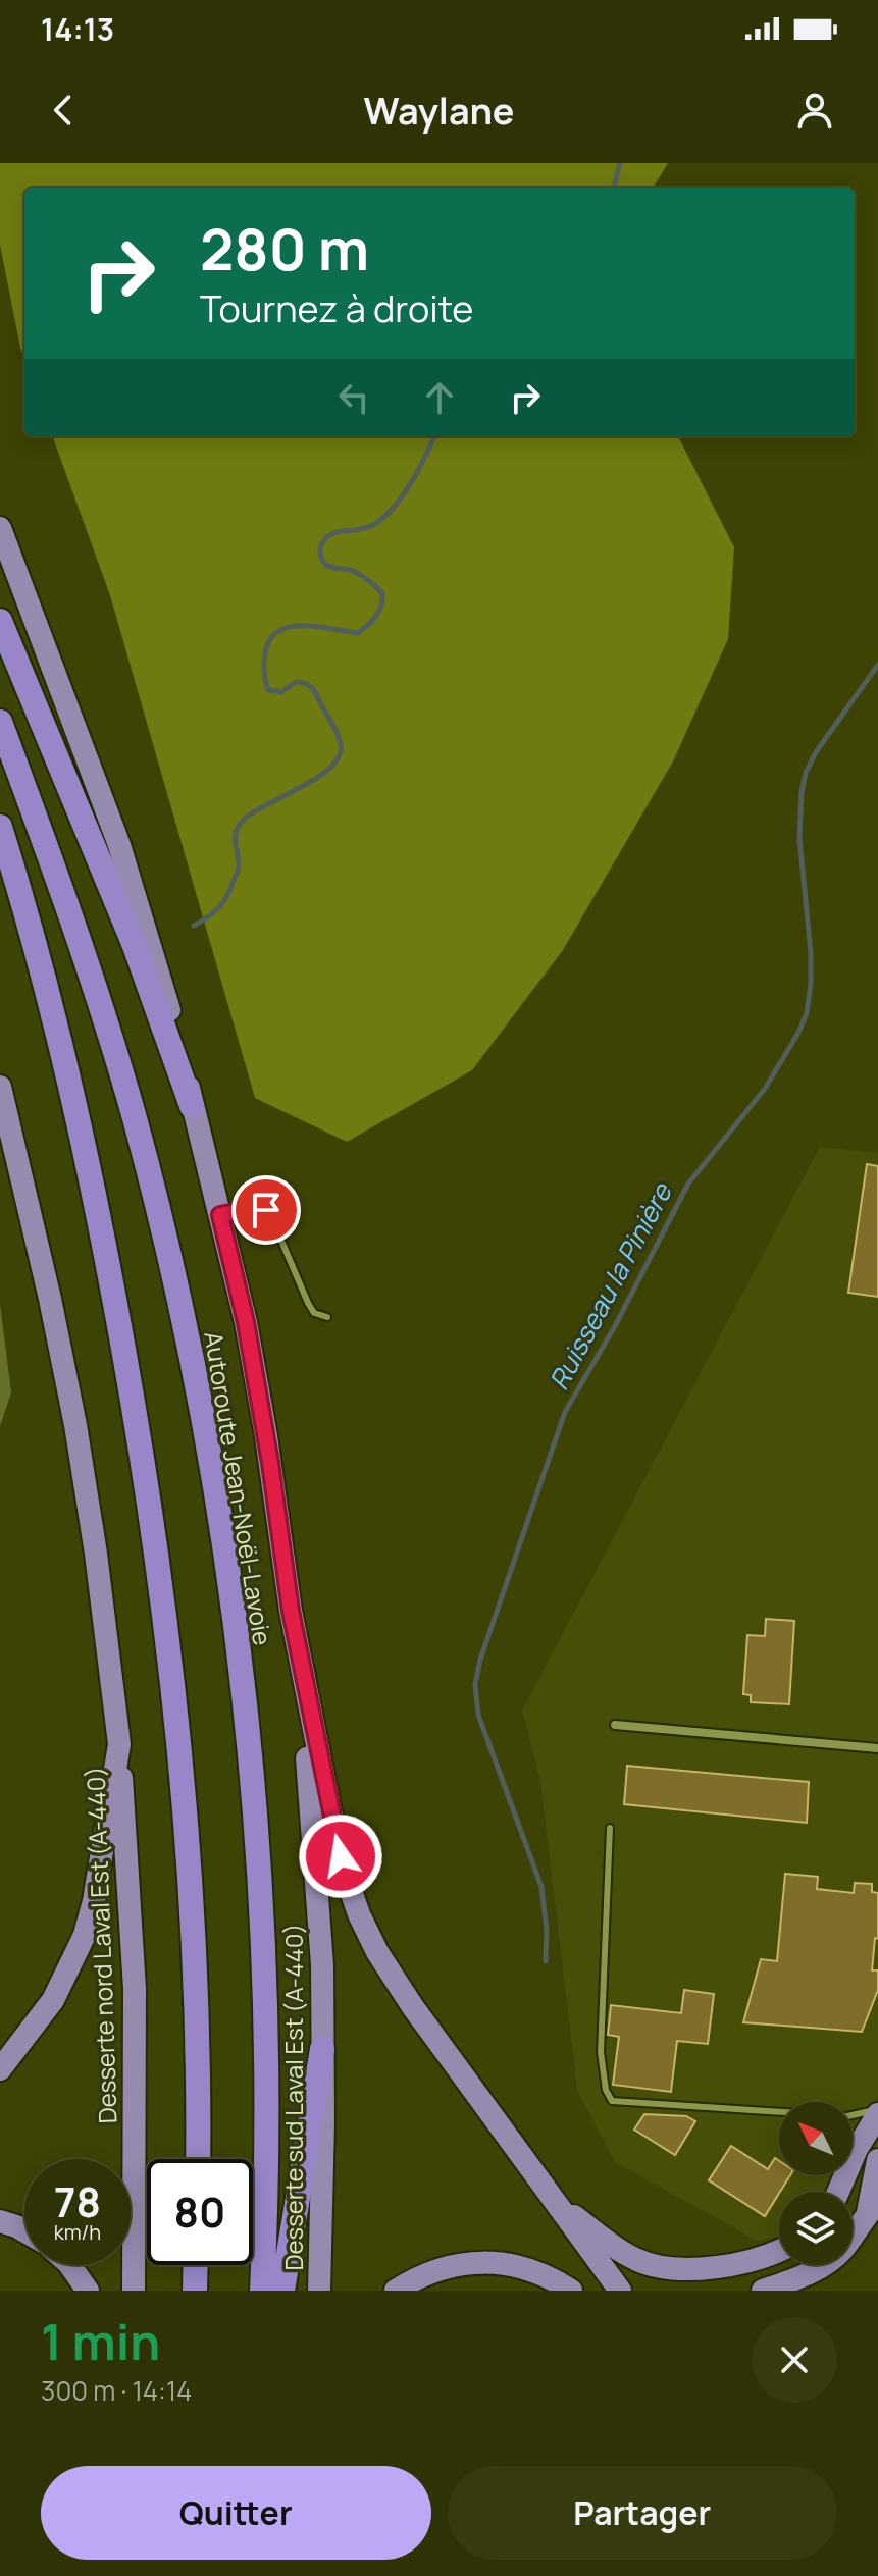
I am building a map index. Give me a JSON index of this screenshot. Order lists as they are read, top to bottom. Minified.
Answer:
{"streets":{"highway":["Autoroute Jean-Noël-Lavoie","Desserte nord Laval Est (A-440)","Desserte sud Laval Est (A-440)"]},"water":["Ruisseau la Pinière"],"north":"top left","page":{"status":"14:13","header":"Waylane","turn":["280 m","Tournez à droite"],"speed":"78 km/h","limit":"80","heading":["1 min","300 m · 14:14"],"buttons":["Quitter","Partager"]}}
